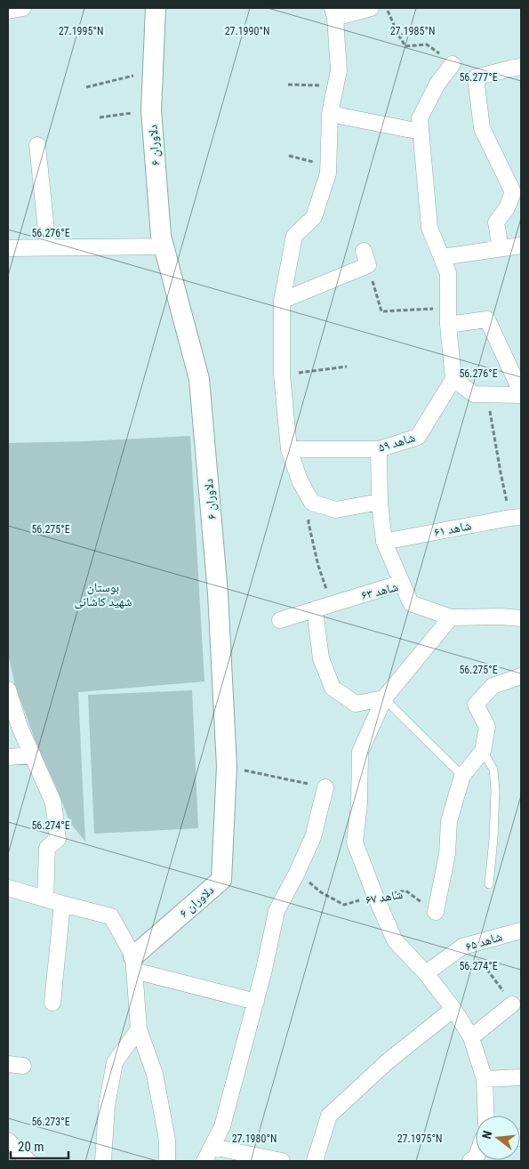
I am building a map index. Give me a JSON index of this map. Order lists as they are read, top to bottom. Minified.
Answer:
{"streets":{"street":["دلاوران ۶","شاهد ۵۹","شاهد ۶۱","شاهد ۶۳","شاهد ۶۵"],"path":["شاهد ۶۷"]},"parks":["بوستان شهید کاشانی"],"scale_bar":"20 m","north":"left","coordinates":["27.1995°N","27.1990°N","27.1985°N","56.277°E","56.276°E","56.275°E","56.274°E","56.273°E","27.1980°N","27.1975°N"]}
